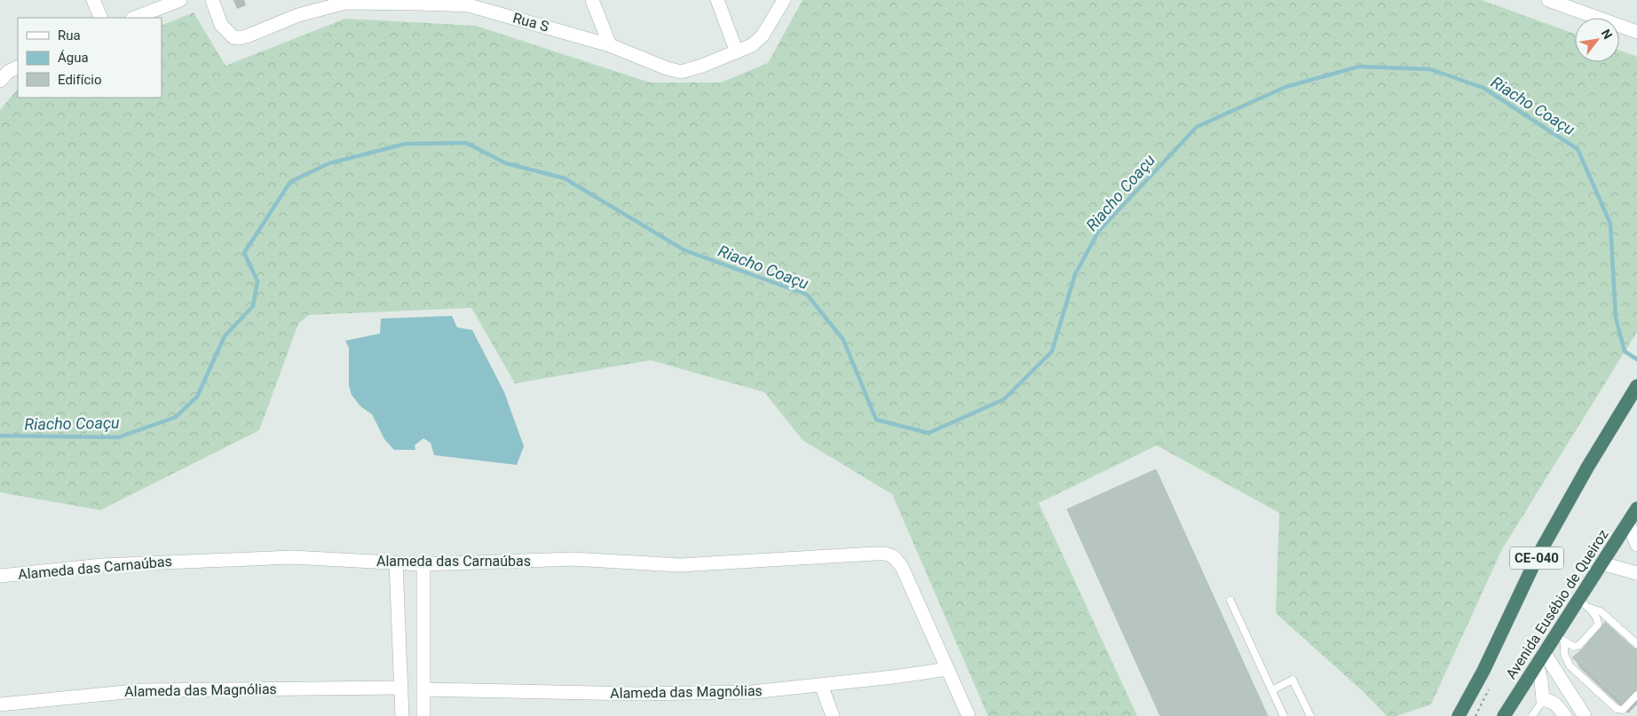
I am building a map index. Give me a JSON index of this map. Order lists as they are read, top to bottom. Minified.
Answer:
{"streets":{"highway":["CE-040","Avenida Eusébio de Queiroz"],"street":["Rua S","Alameda das Carnaúbas","Alameda das Magnólias"]},"crossings":[["Alameda das Carnaúbas","Alameda das Magnólias"]],"water":["Riacho Coaçu"],"legend":["Rua","Água","Edifício"],"north":"top right"}
